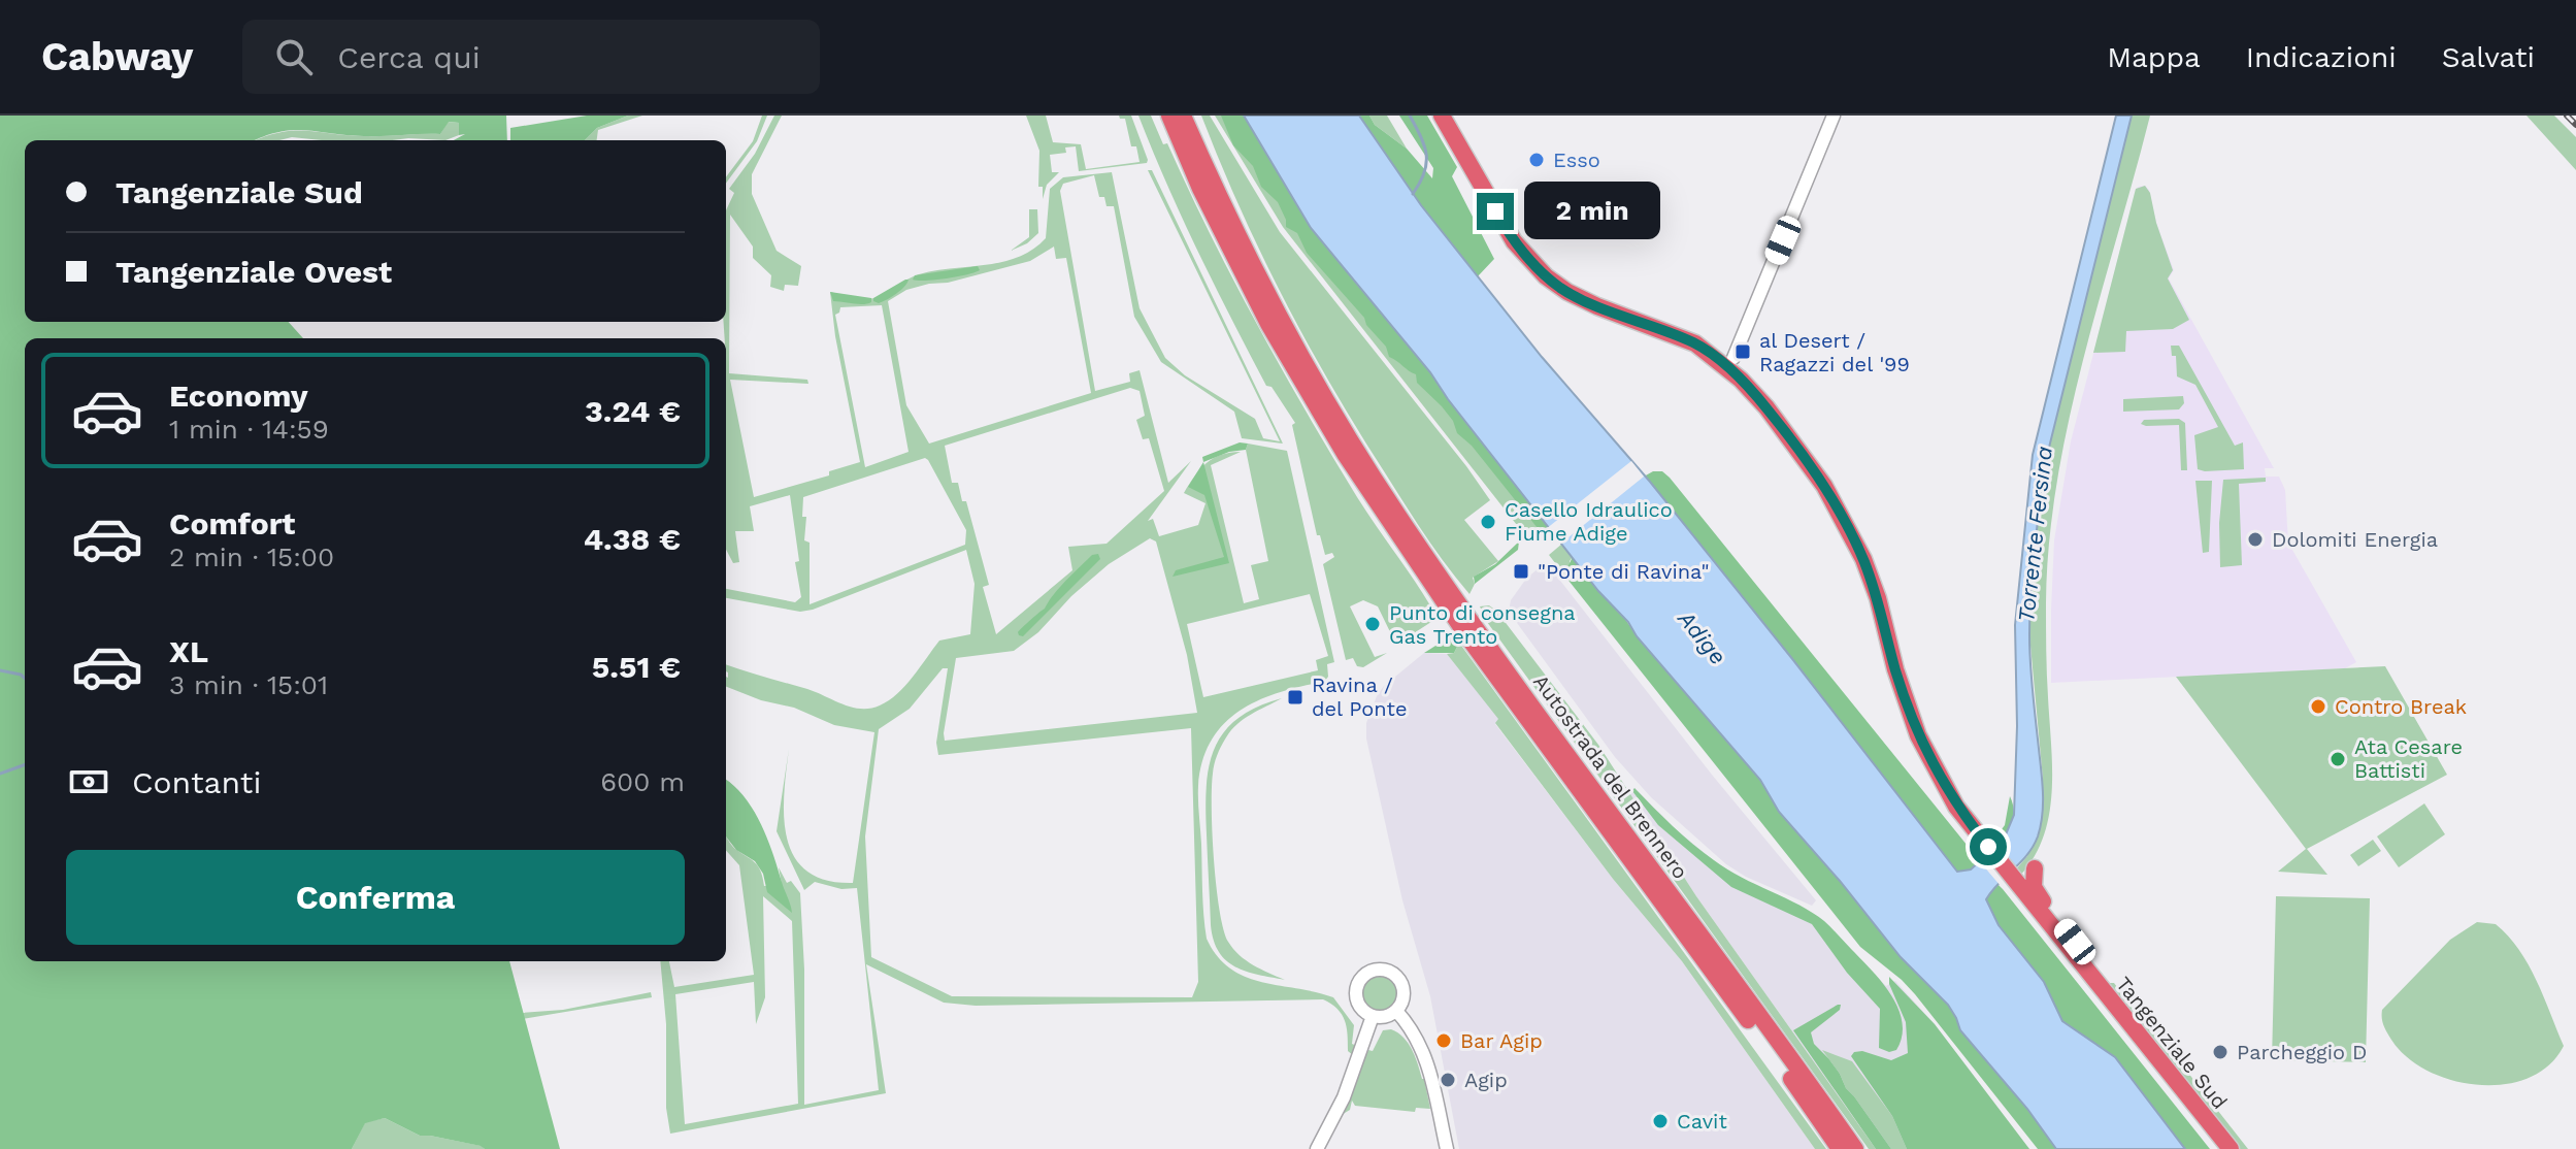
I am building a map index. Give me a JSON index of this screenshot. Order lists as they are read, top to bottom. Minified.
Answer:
{"streets":{"highway":["Autostrada del Brennero","Tangenziale Sud"]},"water":["Torrente Fersina","Adige"],"places":{"other":["Esso","Casello Idraulico Fiume Adige","Dolomiti Energia","Punto di consegna Gas Trento","Contro Break","Ata Cesare Battisti","Bar Agip","Parcheggio D","Agip","Cavit"],"transit":["al Desert / Ragazzi del '99","\"Ponte di Ravina\"","Ravina / del Ponte"]},"page":{"header":"Cabway","search":"Cerca qui","nav":["Mappa","Indicazioni","Salvati"],"banner":["Tangenziale Sud","Tangenziale Ovest"],"bubble":"2 min","list":[{"name":"Economy","note":"1 min · 14:59","value":"3.24 €"},{"name":"Comfort","note":"2 min · 15:00","value":"4.38 €"},{"name":"XL","note":"3 min · 15:01","value":"5.51 €"}],"pay":["Contanti","600 m"],"buttons":"Conferma"}}
